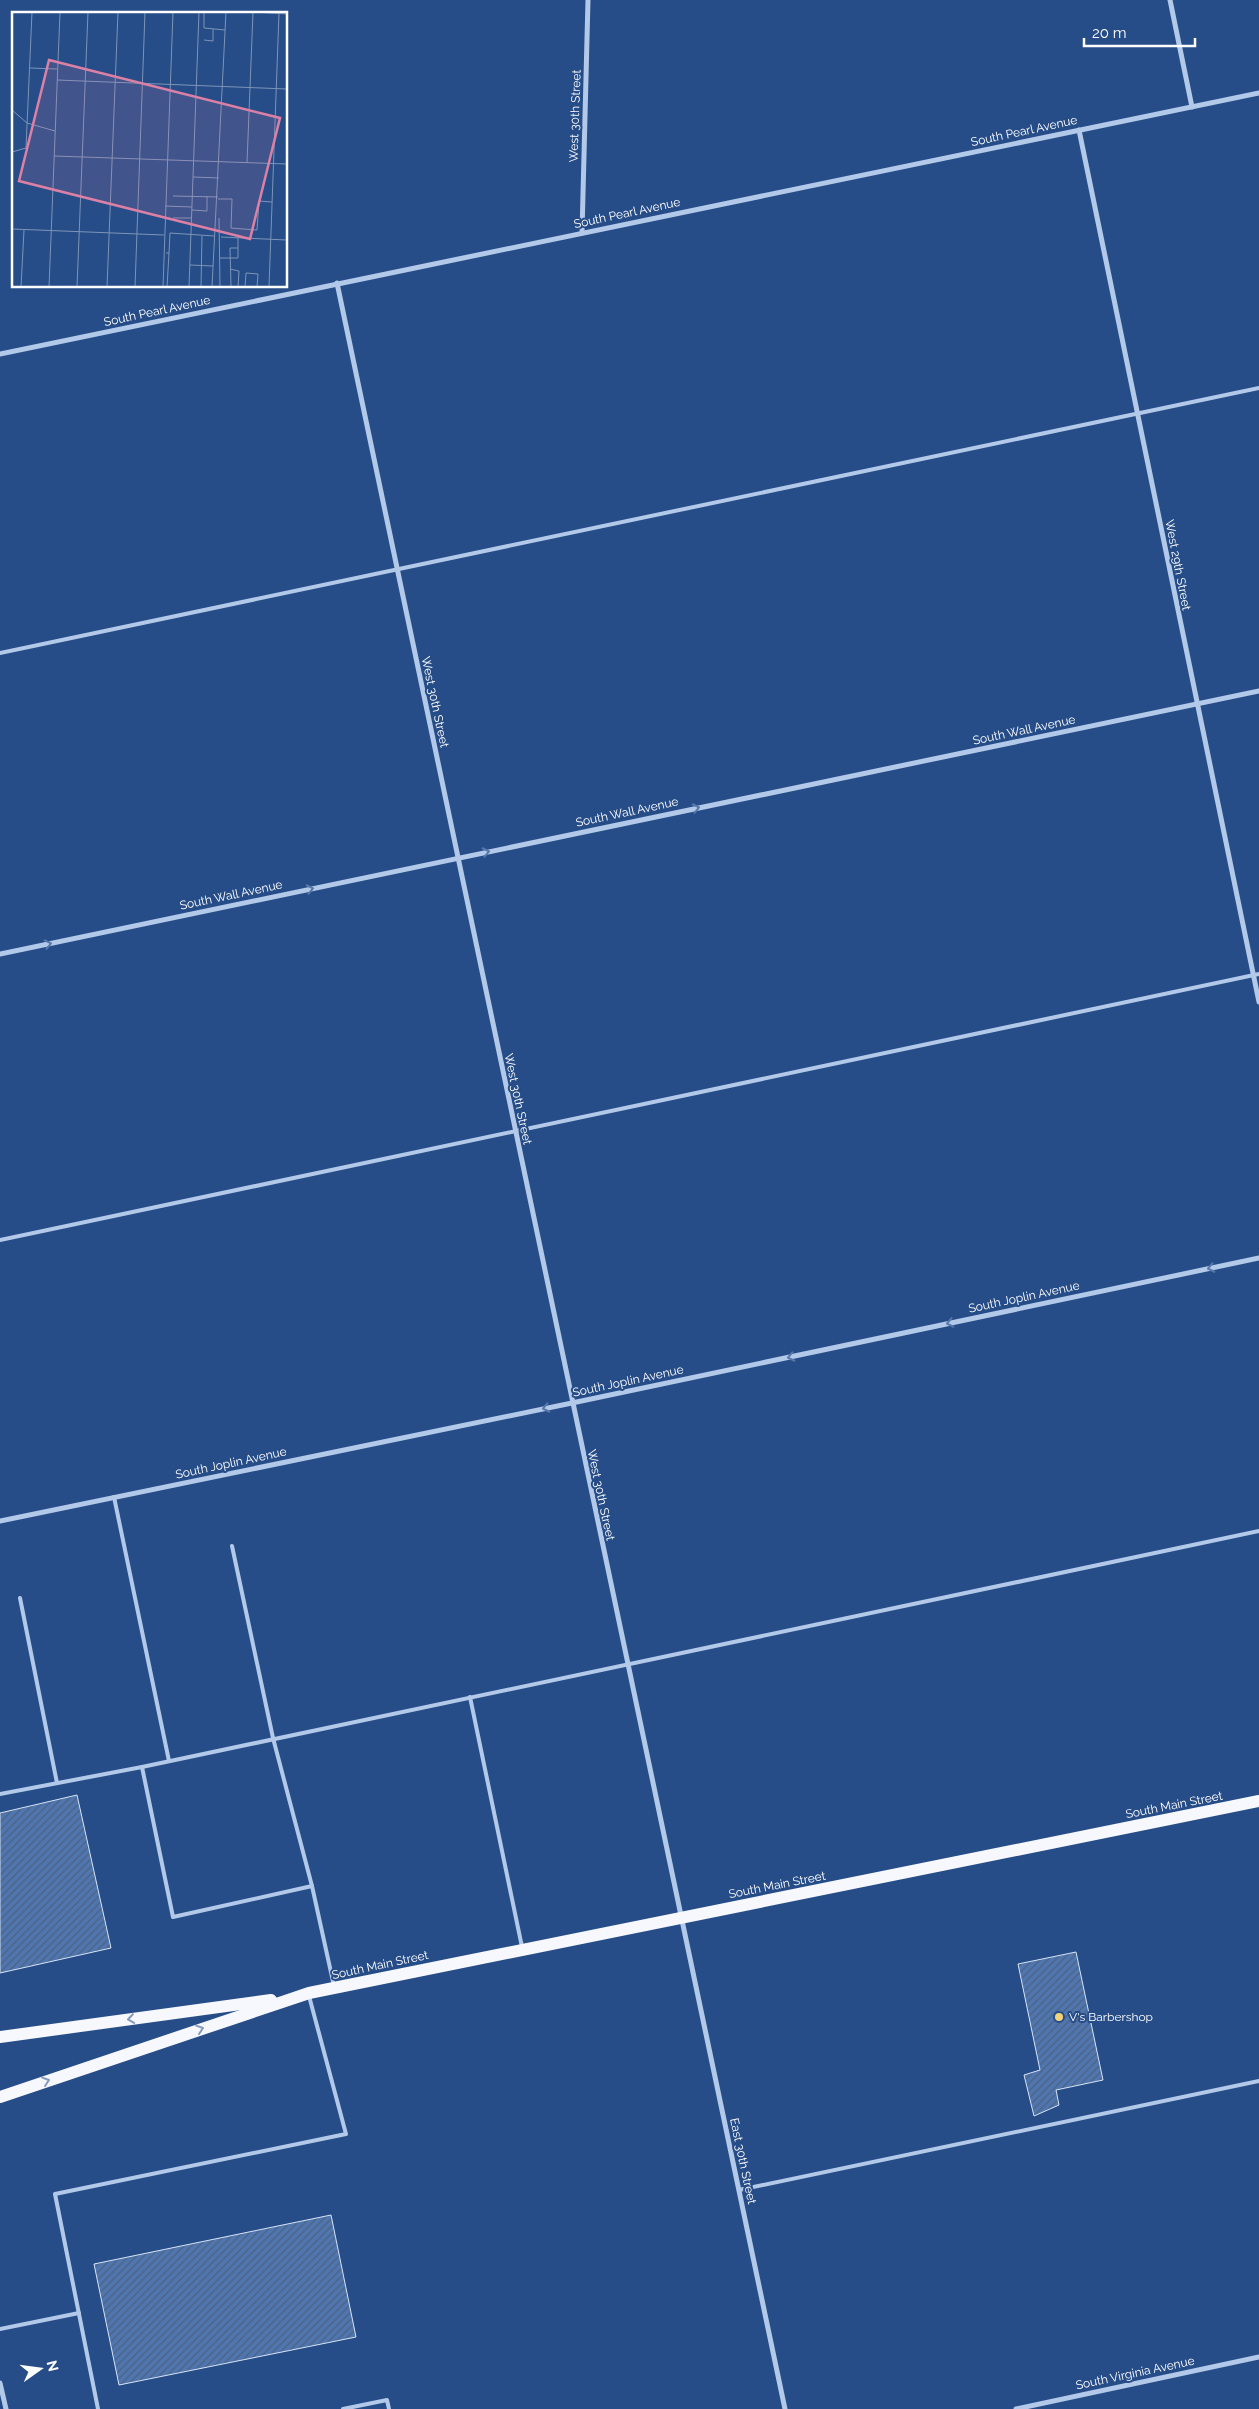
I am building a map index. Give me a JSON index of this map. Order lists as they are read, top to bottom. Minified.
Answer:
{"streets":{"main road":["South Main Street"],"street":["West 30th Street","South Pearl Avenue","West 29th Street","South Wall Avenue","South Joplin Avenue","East 30th Street","South Virginia Avenue"]},"crossings":[["West 30th Street","South Pearl Avenue"],["West 30th Street","South Wall Avenue"],["West 30th Street","South Joplin Avenue"],["West 30th Street","South Main Street"],["West 30th Street","East 30th Street"],["South Pearl Avenue","West 29th Street"],["West 29th Street","South Wall Avenue"],["South Main Street","East 30th Street"]],"one_way":["South Wall Avenue","South Joplin Avenue"],"places":["V's Barbershop"],"scale_bar":"20 m","north":"right"}
